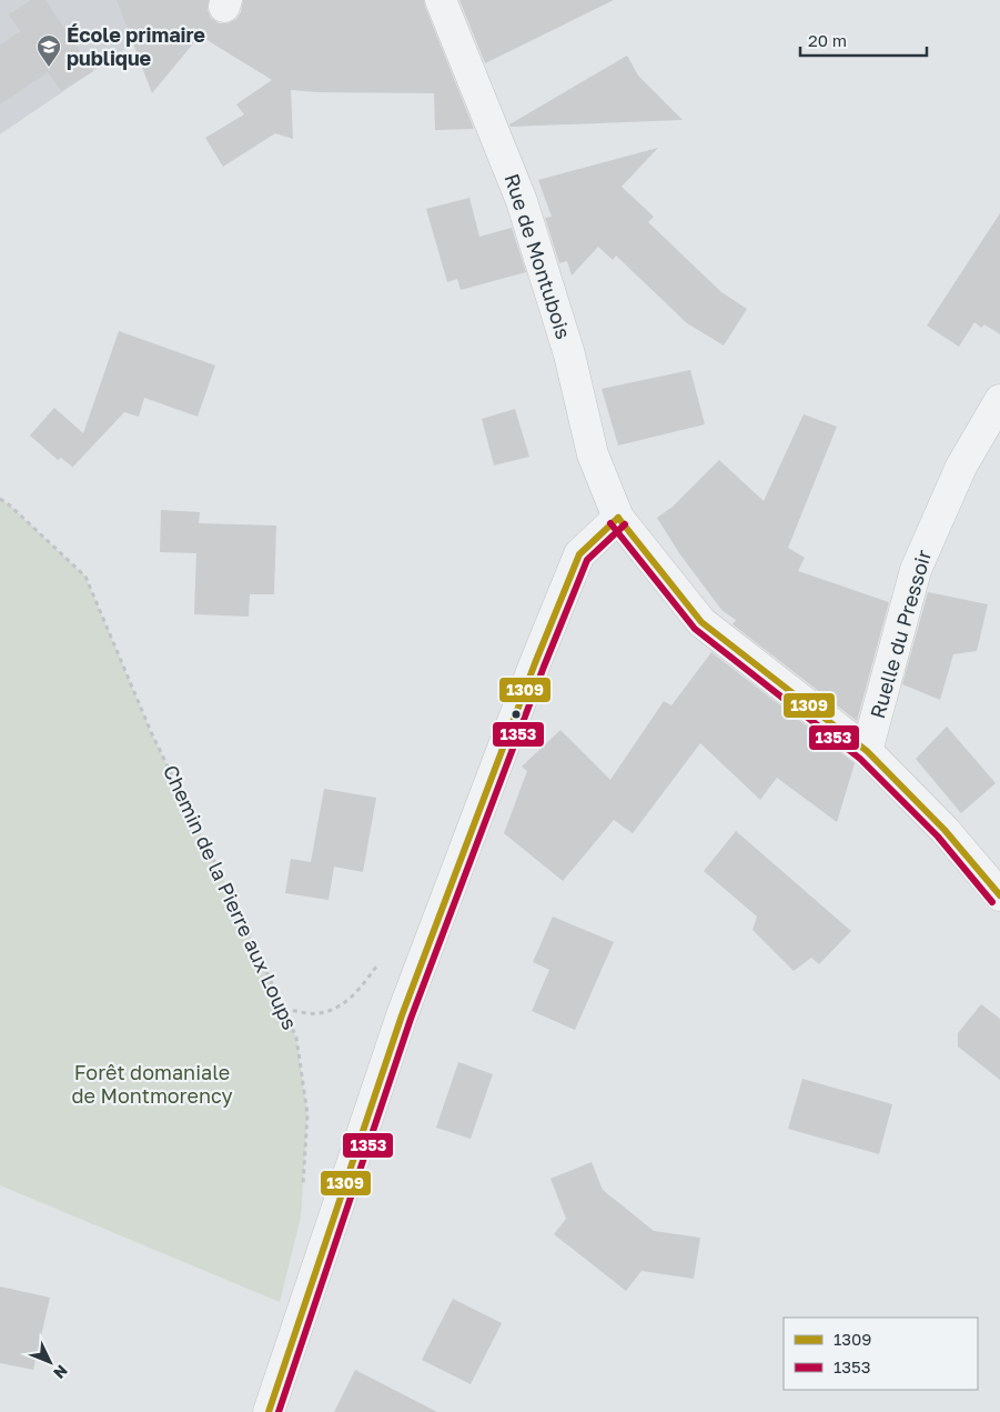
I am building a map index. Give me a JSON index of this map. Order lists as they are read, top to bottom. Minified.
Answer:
{"streets":{"street":["Rue de Montubois","Ruelle du Pressoir"],"path":["Chemin de la Pierre aux Loups"]},"crossings":[["Rue de Montubois","Ruelle du Pressoir"]],"parks":["Forêt domaniale de Montmorency"],"places":{"school or university":["École primaire publique"]},"lines":["transit line 1309","transit line 1353"],"legend":["1309","1353"],"scale_bar":"20 m","north":"bottom right"}
